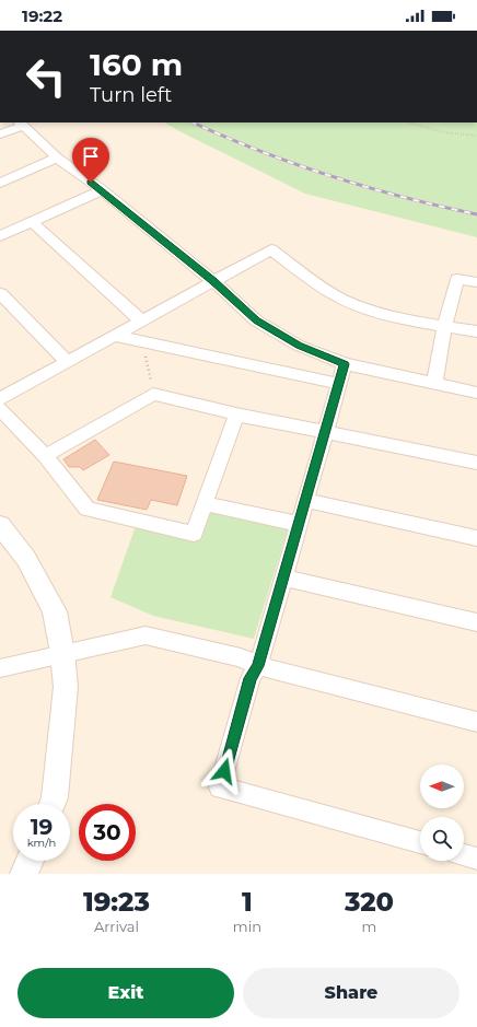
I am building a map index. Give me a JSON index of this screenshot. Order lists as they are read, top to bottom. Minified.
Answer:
{"north":"left","page":{"status":"19:22","turn":["160 m","Turn left"],"speed":"19 km/h","limit":"30","eta":["19:23","Arrival","1","min","320","m"],"buttons":["Exit","Share"]}}
